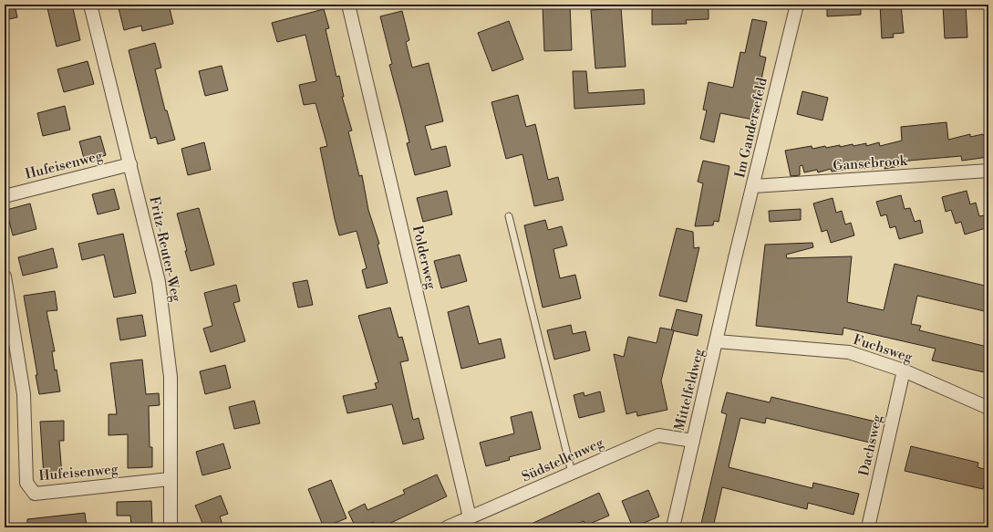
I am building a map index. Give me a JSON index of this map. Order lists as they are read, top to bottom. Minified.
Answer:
{"streets":{"street":["Im Gandersefeld","Gansebrook","Hufeisenweg","Fritz-Reuter-Weg","Polderweg","Fuchsweg","Mittelfeldweg","Dachsweg","Südstellenweg"]},"crossings":[["Im Gandersefeld","Gansebrook"],["Im Gandersefeld","Mittelfeldweg"],["Hufeisenweg","Fritz-Reuter-Weg"],["Polderweg","Südstellenweg"],["Fuchsweg","Mittelfeldweg"],["Fuchsweg","Dachsweg"],["Mittelfeldweg","Südstellenweg"]]}
